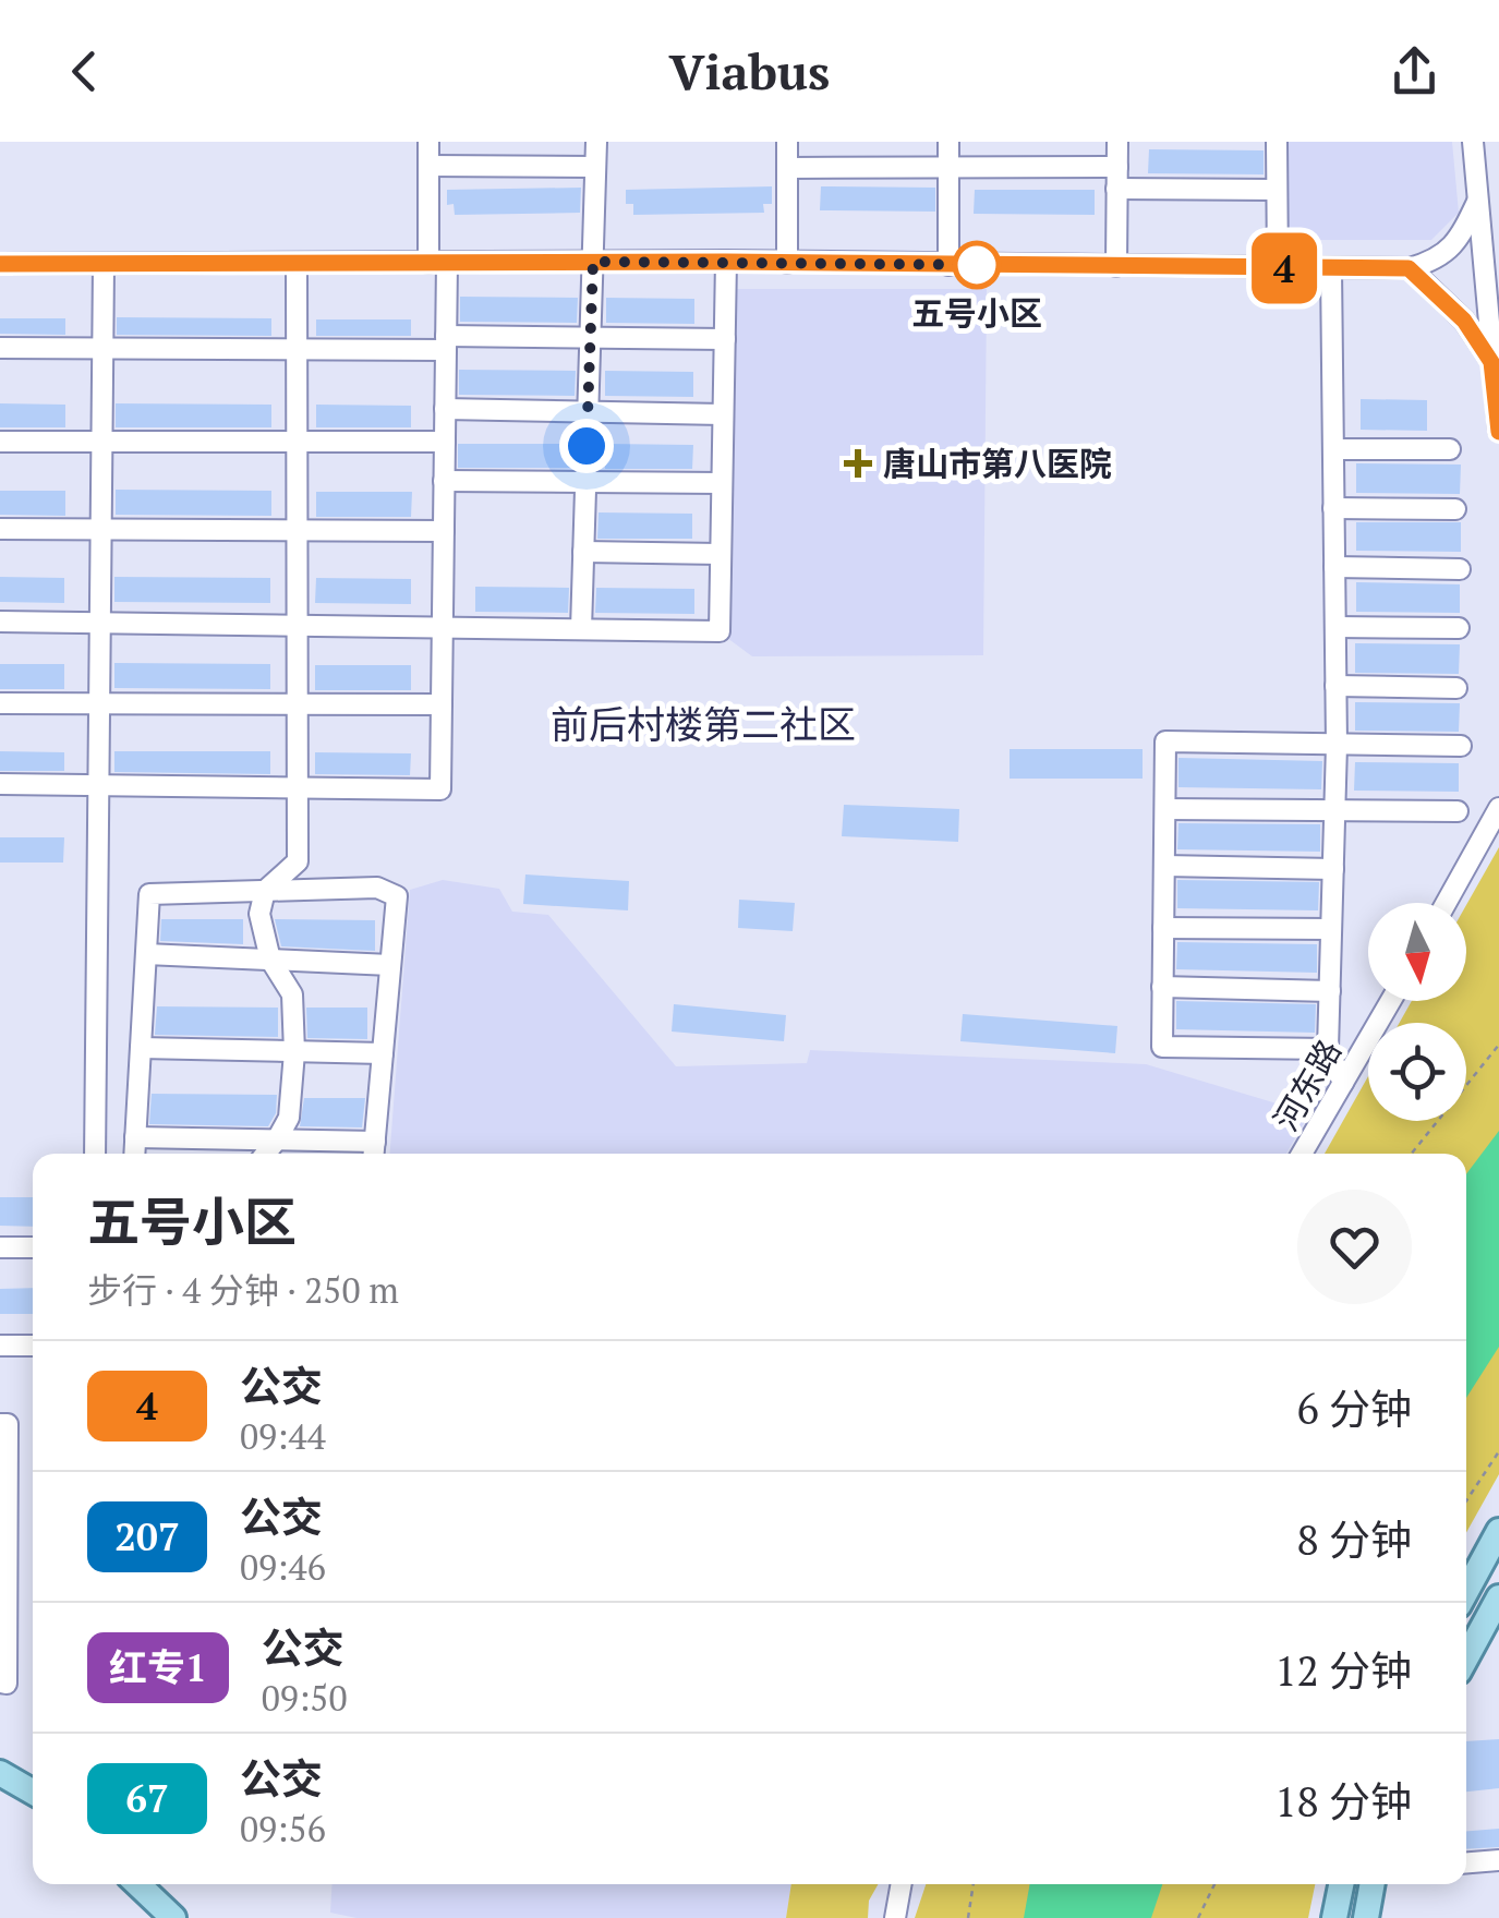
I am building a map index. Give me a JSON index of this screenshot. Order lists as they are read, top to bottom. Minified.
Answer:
{"streets":{"street":["河东路"]},"districts":["前后村楼第二社区"],"places":{"other":["五号小区"],"health":["唐山市第八医院"]},"lines":["bus line 4"],"north":"bottom","page":{"header":"Viabus","on_map":"4","heading":["五号小区","步行 · 4 分钟 · 250 m"],"list":[{"mark":"4","name":"公交","note":"09:44","value":"6 分钟"},{"mark":"207","name":"公交","note":"09:46","value":"8 分钟"},{"mark":"红专1","name":"公交","note":"09:50","value":"12 分钟"},{"mark":"67","name":"公交","note":"09:56","value":"18 分钟"}]}}
